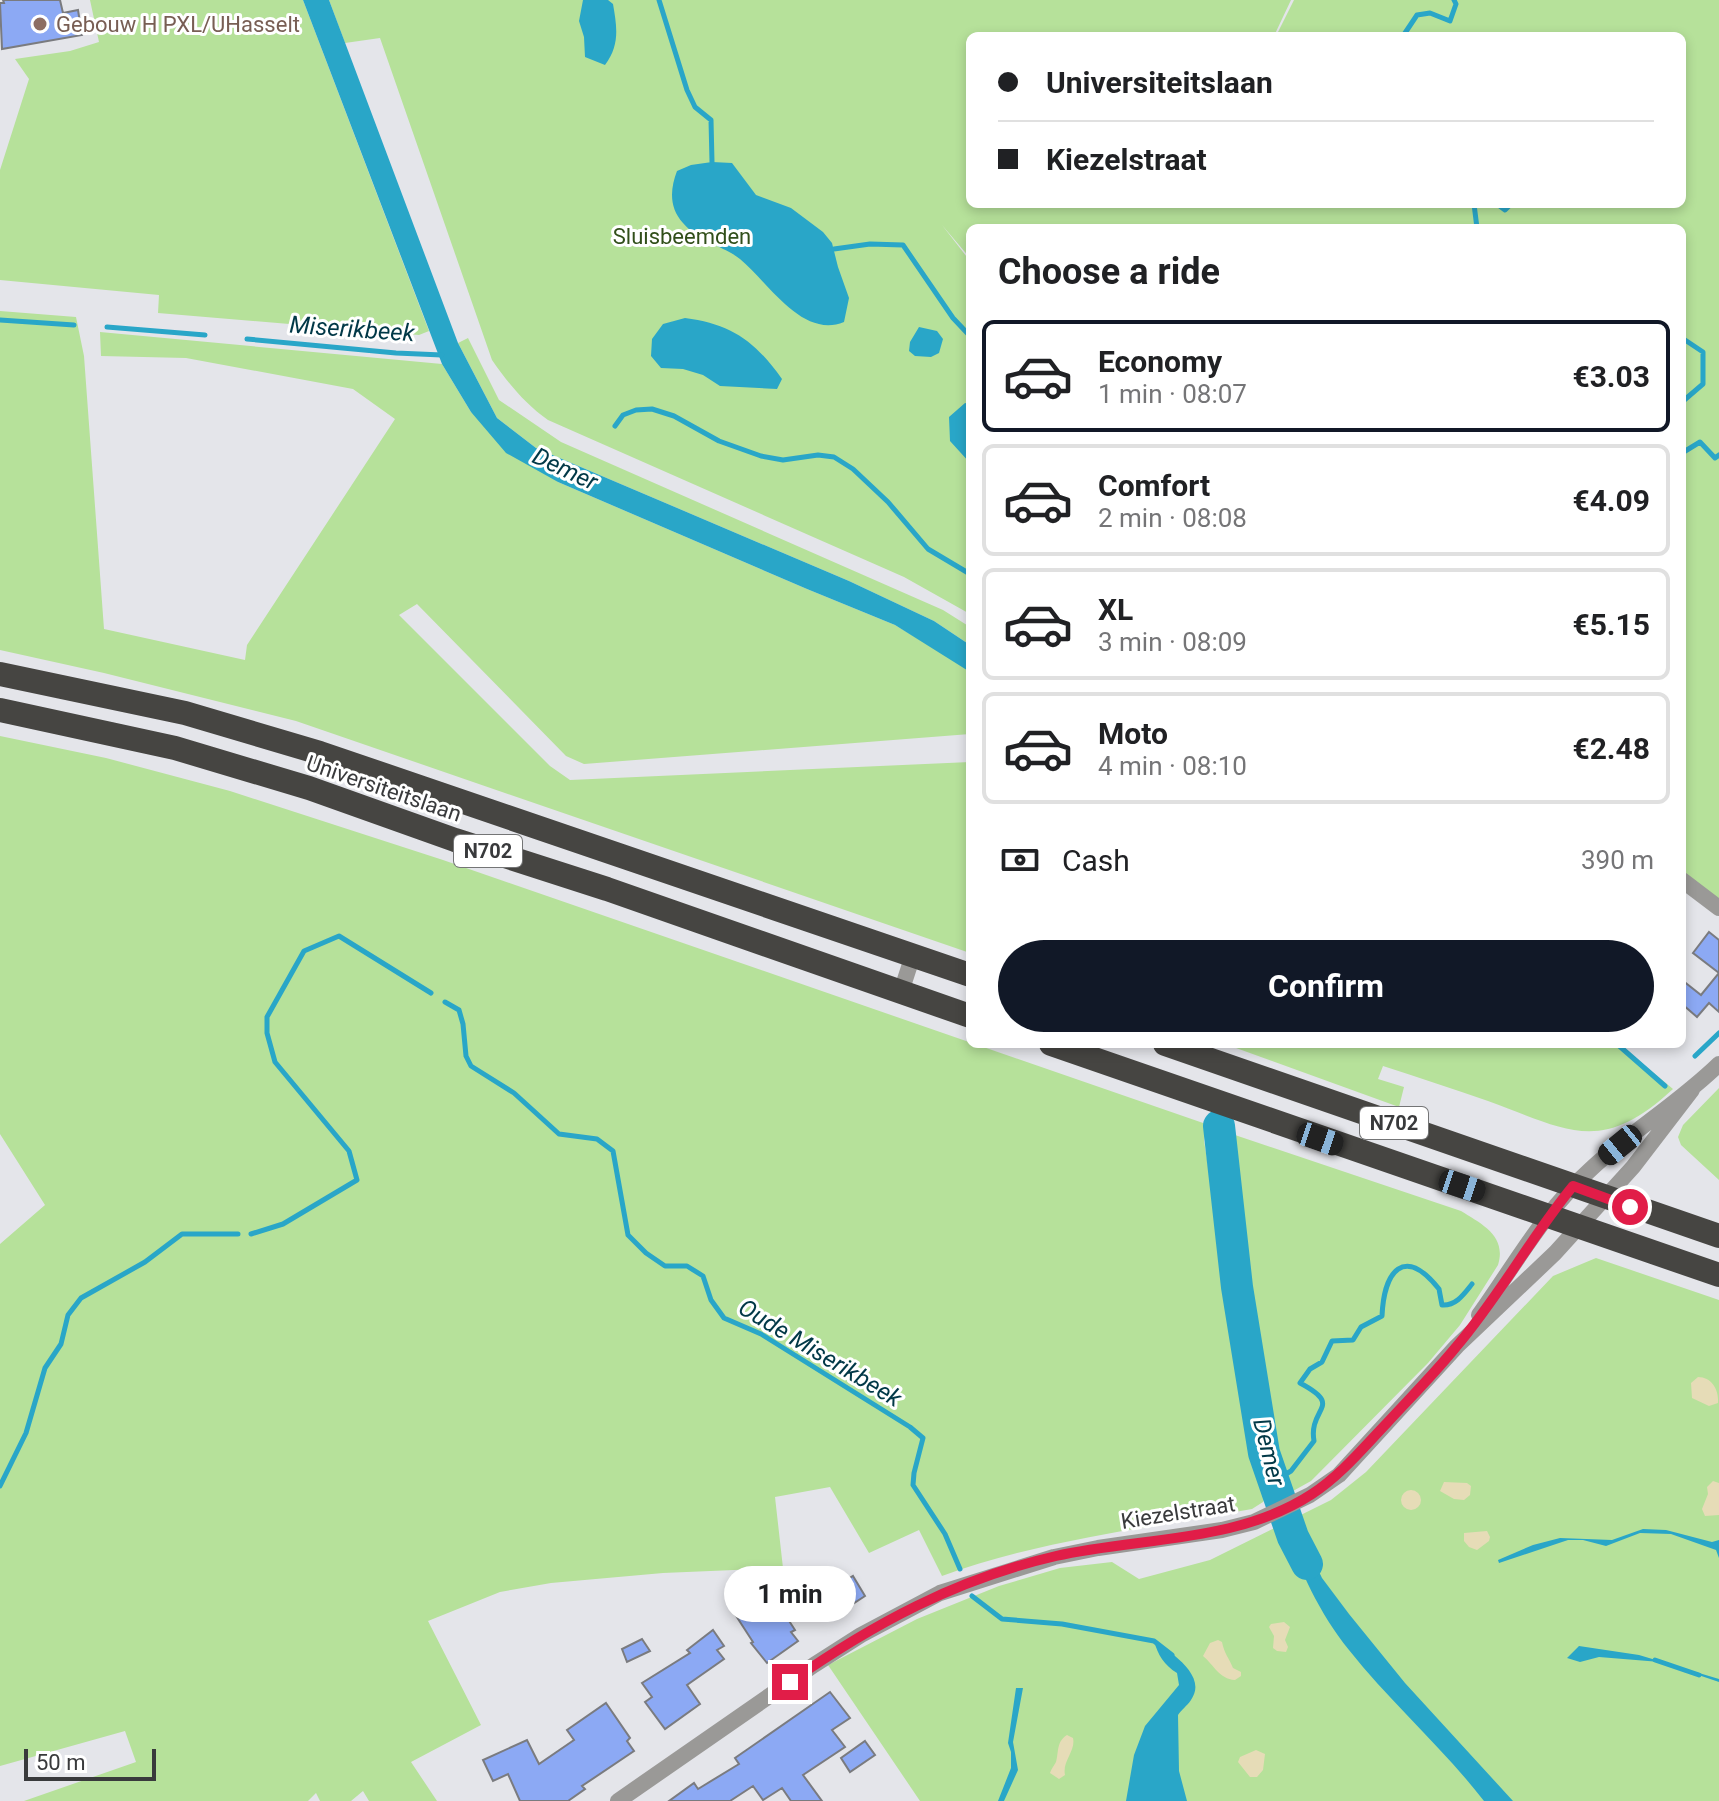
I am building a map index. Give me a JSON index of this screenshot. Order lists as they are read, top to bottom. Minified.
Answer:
{"streets":{"highway":["Universiteitslaan","N702"],"street":["Kiezelstraat"]},"crossings":[["N702","Kiezelstraat"]],"water":["Miserikbeek","Demer","Oude Miserikbeek"],"parks":["Sluisbeemden"],"places":["Gebouw H PXL/UHasselt"],"scale_bar":"50 m","page":{"banner":["Universiteitslaan","Kiezelstraat"],"heading":"Choose a ride","list":[{"name":"Economy","note":"1 min · 08:07","value":"€3.03"},{"name":"Comfort","note":"2 min · 08:08","value":"€4.09"},{"name":"XL","note":"3 min · 08:09","value":"€5.15"},{"name":"Moto","note":"4 min · 08:10","value":"€2.48"}],"pay":["Cash","390 m"],"buttons":"Confirm","bubble":"1 min","scale":"50 m"}}
